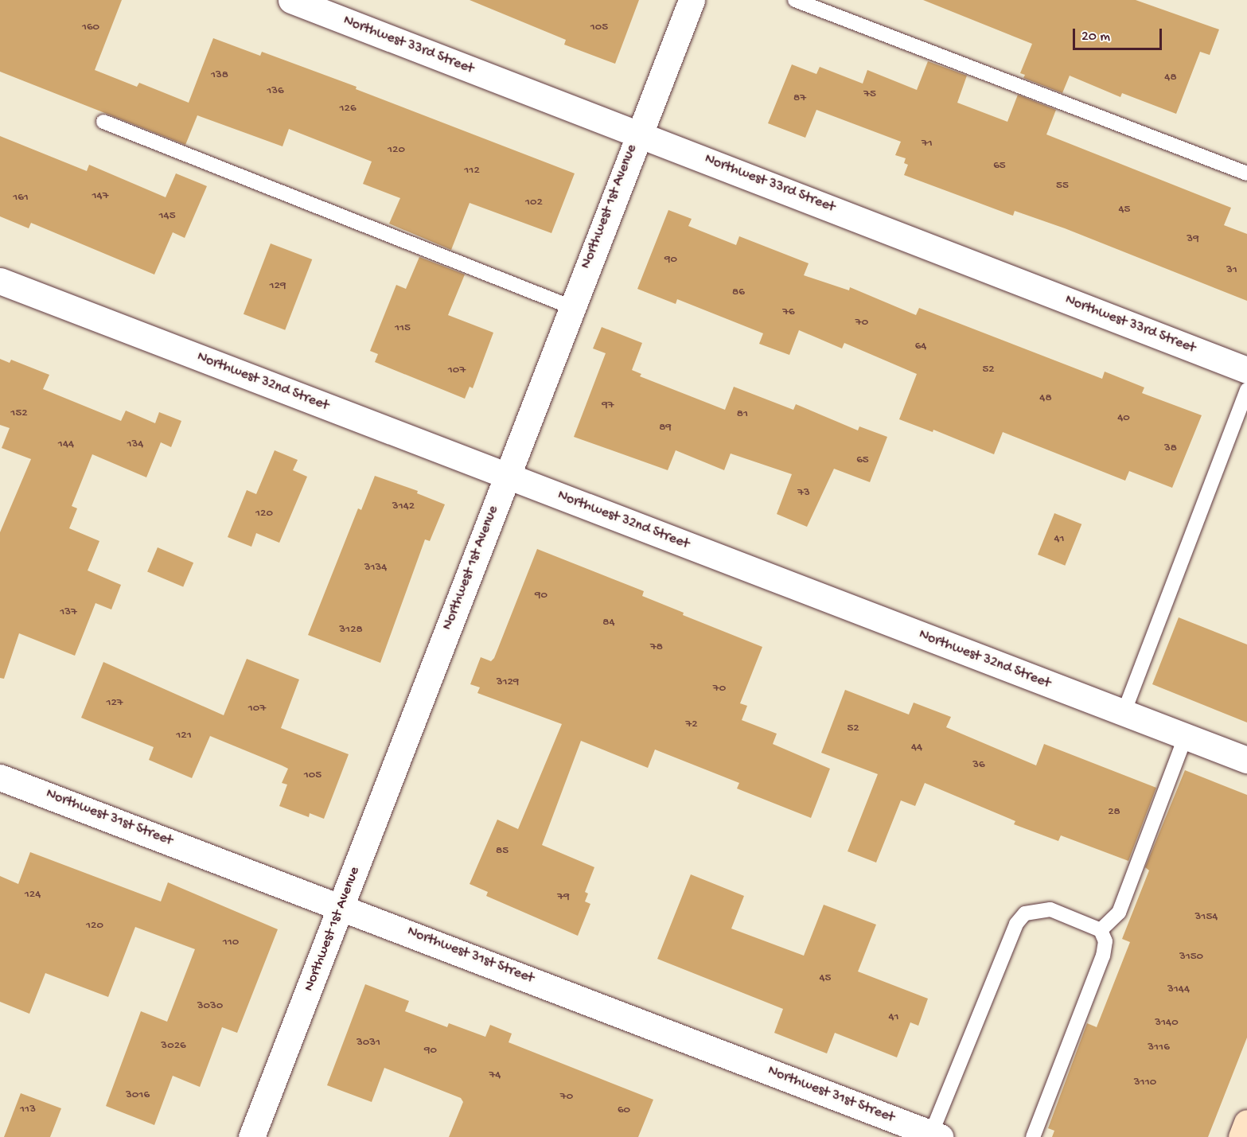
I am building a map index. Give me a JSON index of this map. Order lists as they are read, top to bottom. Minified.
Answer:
{"streets":{"street":["Northwest 33rd Street","Northwest 1st Avenue","Northwest 32nd Street","Northwest 31st Street"]},"crossings":[["Northwest 33rd Street","Northwest 1st Avenue"],["Northwest 1st Avenue","Northwest 32nd Street"],["Northwest 1st Avenue","Northwest 31st Street"]],"house_numbers":["160","105","138","48","136","75","87","126","71","120","65","112","55","147","161","102","45","145","39","90","31","129","86","76","70","115","64","52","107","48","97","152","81","40","89","144","134","38","65","73","3142","120","41","3134","90","137","84","3128","78","3129","70","127","107","72","52","121","44","36","105","28","85","124","79","3154","120","110","3150","45","3144","3030","41","3140","3031","3026","3116","90","74","3110","3016","70","113","60"],"scale_bar":"20 m"}
